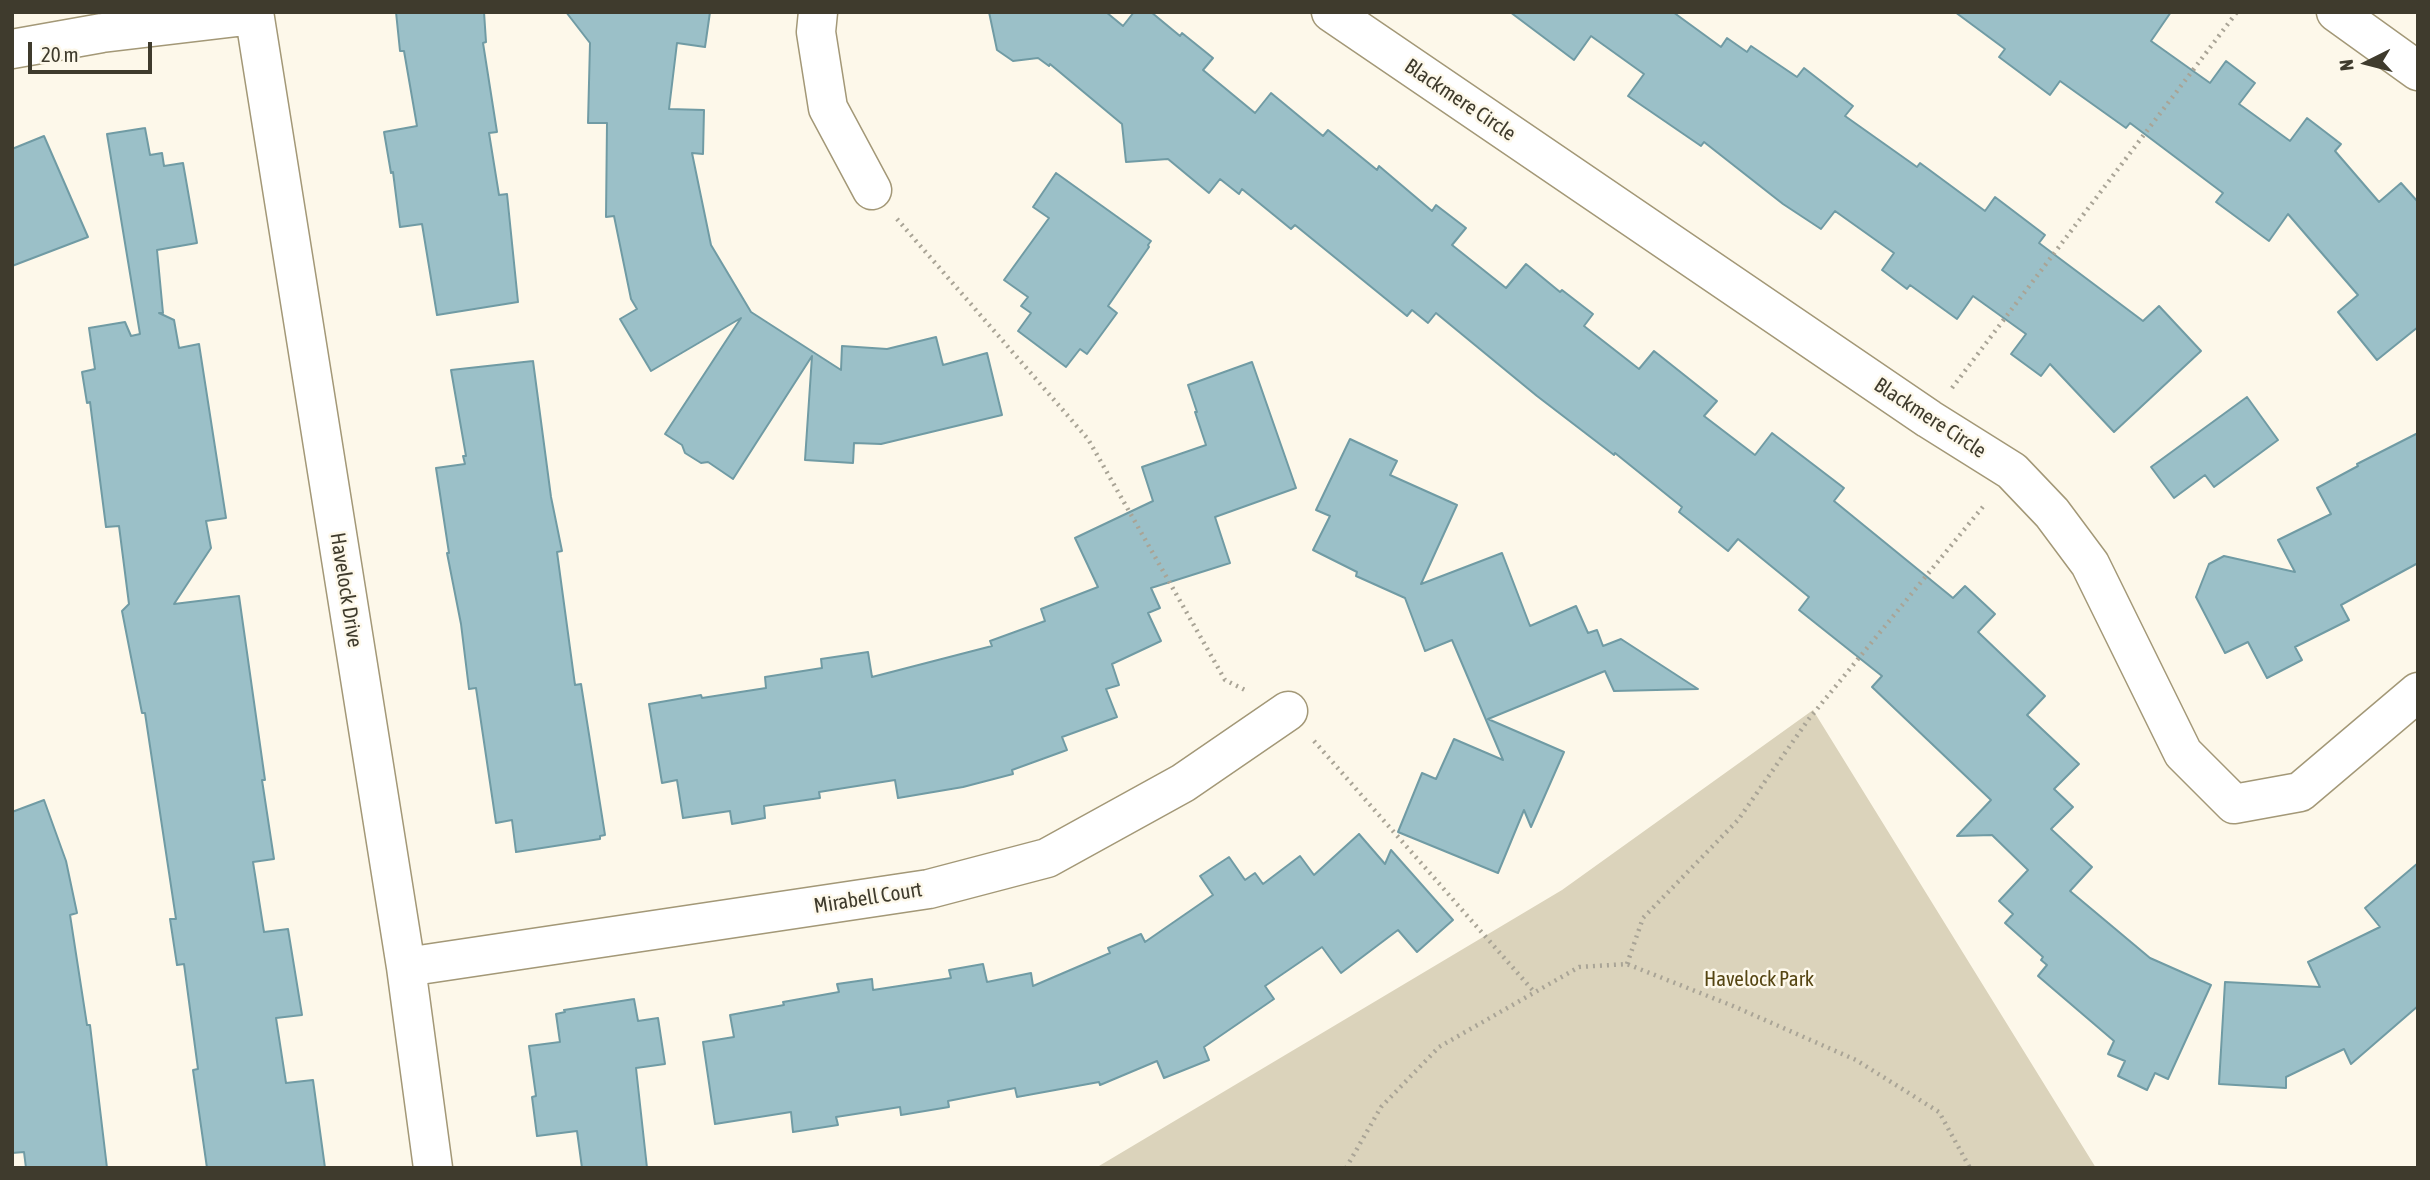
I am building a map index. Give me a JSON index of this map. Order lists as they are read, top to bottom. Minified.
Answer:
{"streets":{"street":["Blackmere Circle","Havelock Drive","Mirabell Court"]},"crossings":[["Havelock Drive","Mirabell Court"]],"parks":["Havelock Park"],"scale_bar":"20 m","north":"left"}
